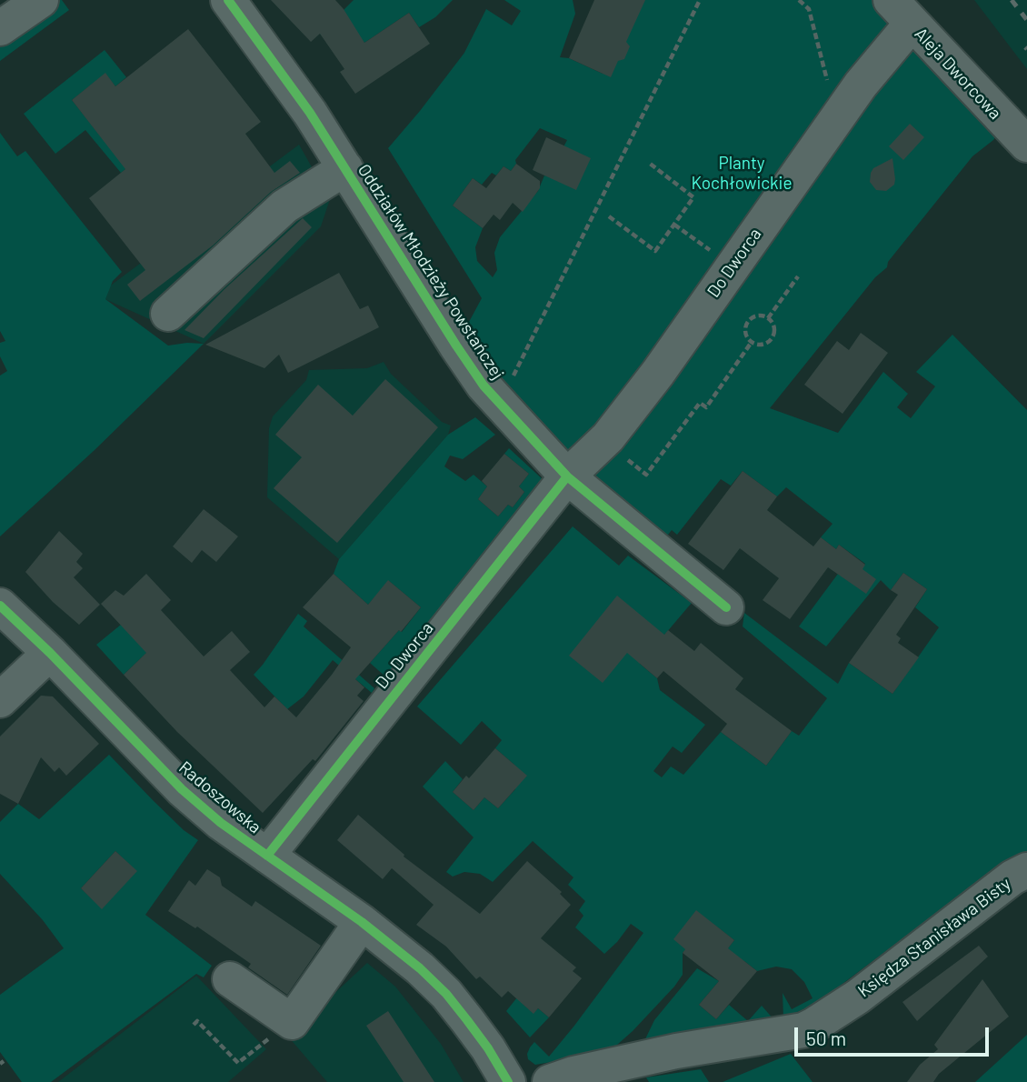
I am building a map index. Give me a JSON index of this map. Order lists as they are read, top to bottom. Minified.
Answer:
{"streets":{"street":["Aleja Dworcowa","Do Dworca","Oddziałów Młodzieży Powstańczej","Radoszowska","Księdza Stanisława Bisty"]},"crossings":[["Aleja Dworcowa","Do Dworca"],["Do Dworca","Oddziałów Młodzieży Powstańczej"],["Do Dworca","Radoszowska"]],"parks":["Planty Kochłowickie"],"scale_bar":"50 m"}
